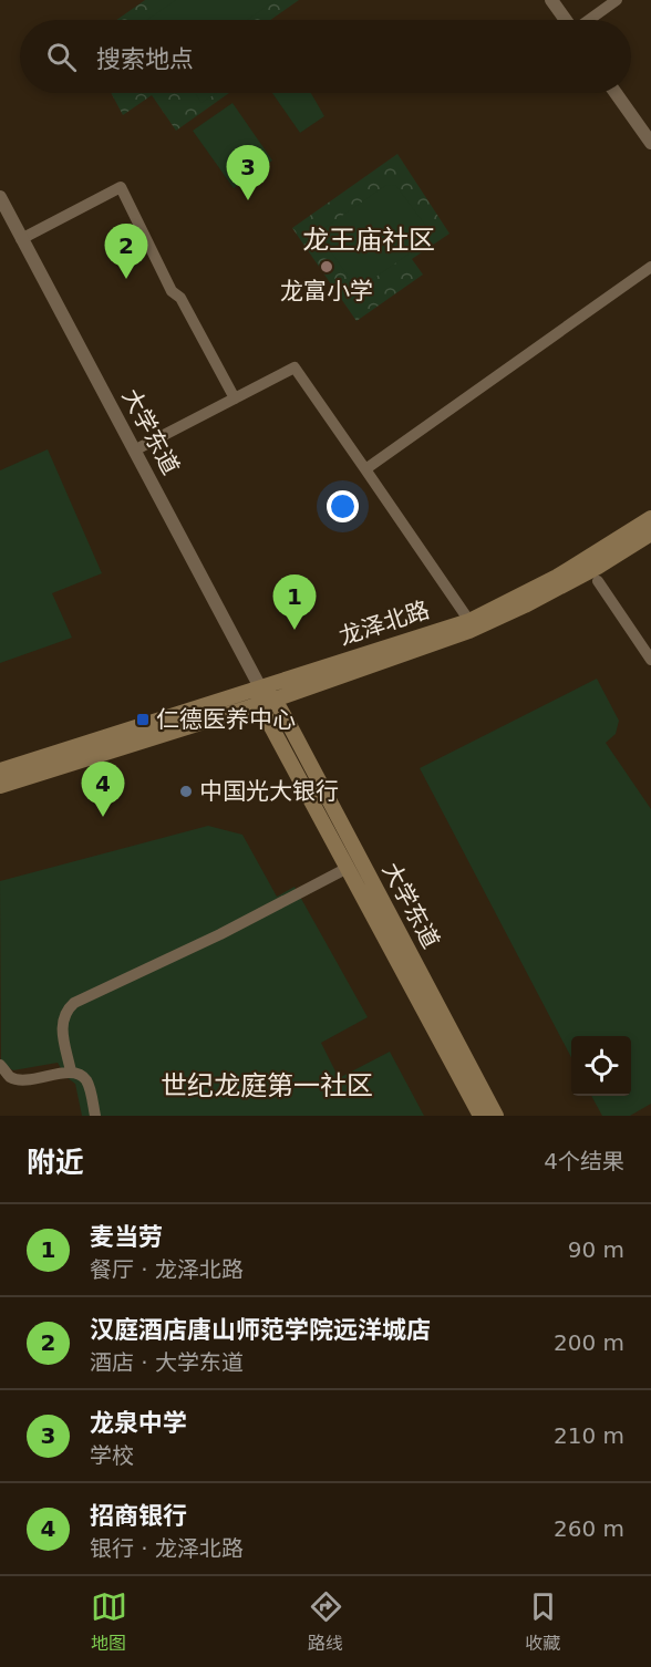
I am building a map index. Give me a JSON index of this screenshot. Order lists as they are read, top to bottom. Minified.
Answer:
{"streets":{"main road":["大学东道","龙泽北路"]},"crossings":[["大学东道","龙泽北路"]],"districts":["龙王庙社区","世纪龙庭第一社区"],"places":{"other":["龙富小学","中国光大银行"],"transit":["仁德医养中心"]},"page":{"search":"搜索地点","pins":["3","2","1","4"],"heading":["附近","4个结果"],"list":[{"mark":"1","name":"麦当劳","note":"餐厅 · 龙泽北路","value":"90 m"},{"mark":"2","name":"汉庭酒店唐山师范学院远洋城店","note":"酒店 · 大学东道","value":"200 m"},{"mark":"3","name":"龙泉中学","note":"学校","value":"210 m"},{"mark":"4","name":"招商银行","note":"银行 · 龙泽北路","value":"260 m"}],"nav":["地图","路线","收藏"]}}
